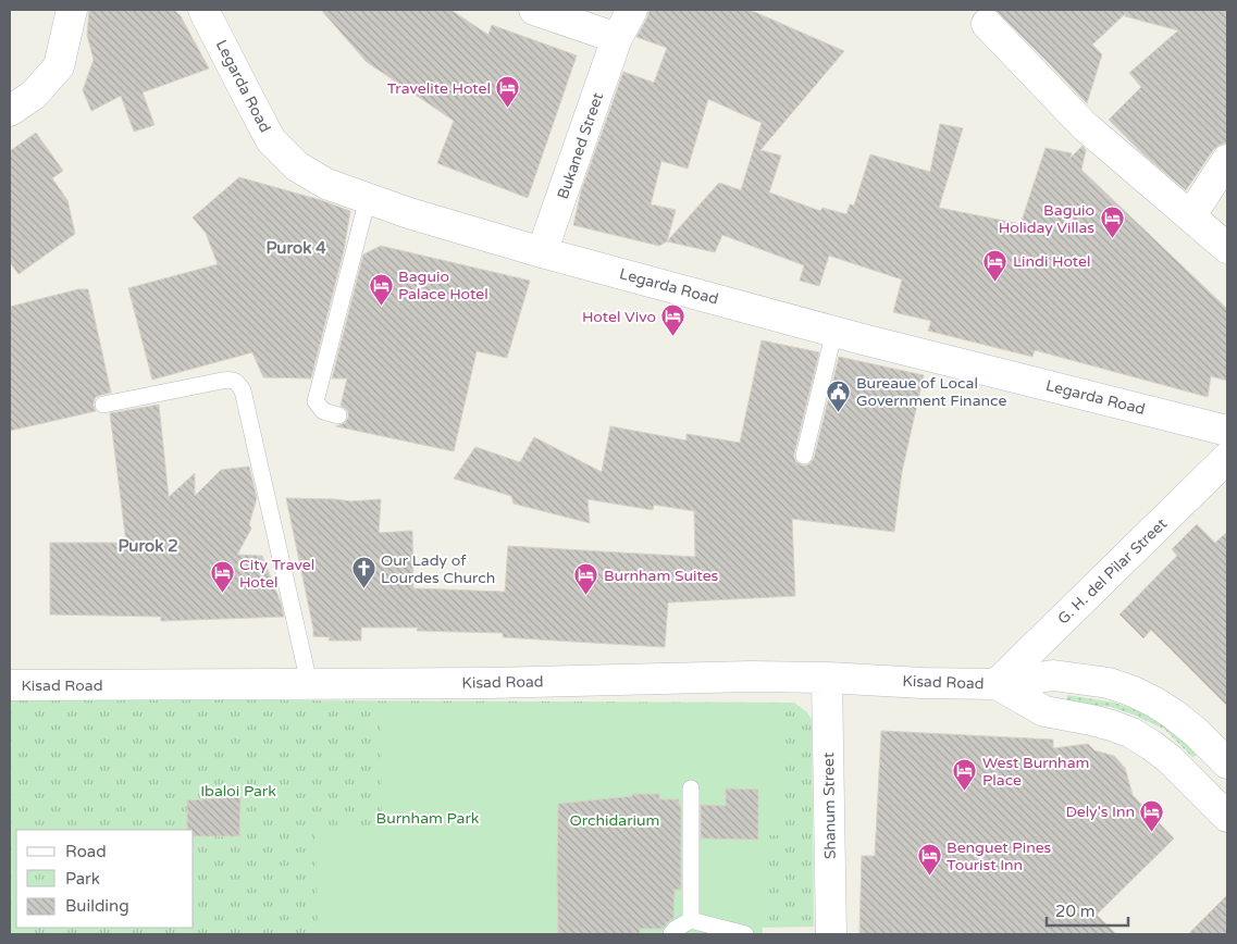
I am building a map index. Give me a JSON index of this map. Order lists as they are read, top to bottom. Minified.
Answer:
{"streets":{"main road":["Legarda Road","Bukaned Street","G. H. del Pilar Street","Kisad Road","Shanum Street"]},"crossings":[["Legarda Road","Bukaned Street"],["G. H. del Pilar Street","Kisad Road"],["Kisad Road","Shanum Street"]],"districts":["Purok 4","Purok 2"],"parks":["Ibaloi Park","Burnham Park","Orchidarium"],"places":{"hotel":["Travelite Hotel","Baguio Holiday Villas","Lindi Hotel","Baguio Palace Hotel","Hotel Vivo","City Travel Hotel","Burnham Suites","West Burnham Place","Dely's Inn","Benguet Pines Tourist Inn"],"public building":["Bureaue of Local Government Finance"],"church":["Our Lady of Lourdes Church"]},"legend":["Road","Park","Building"],"scale_bar":"20 m"}
